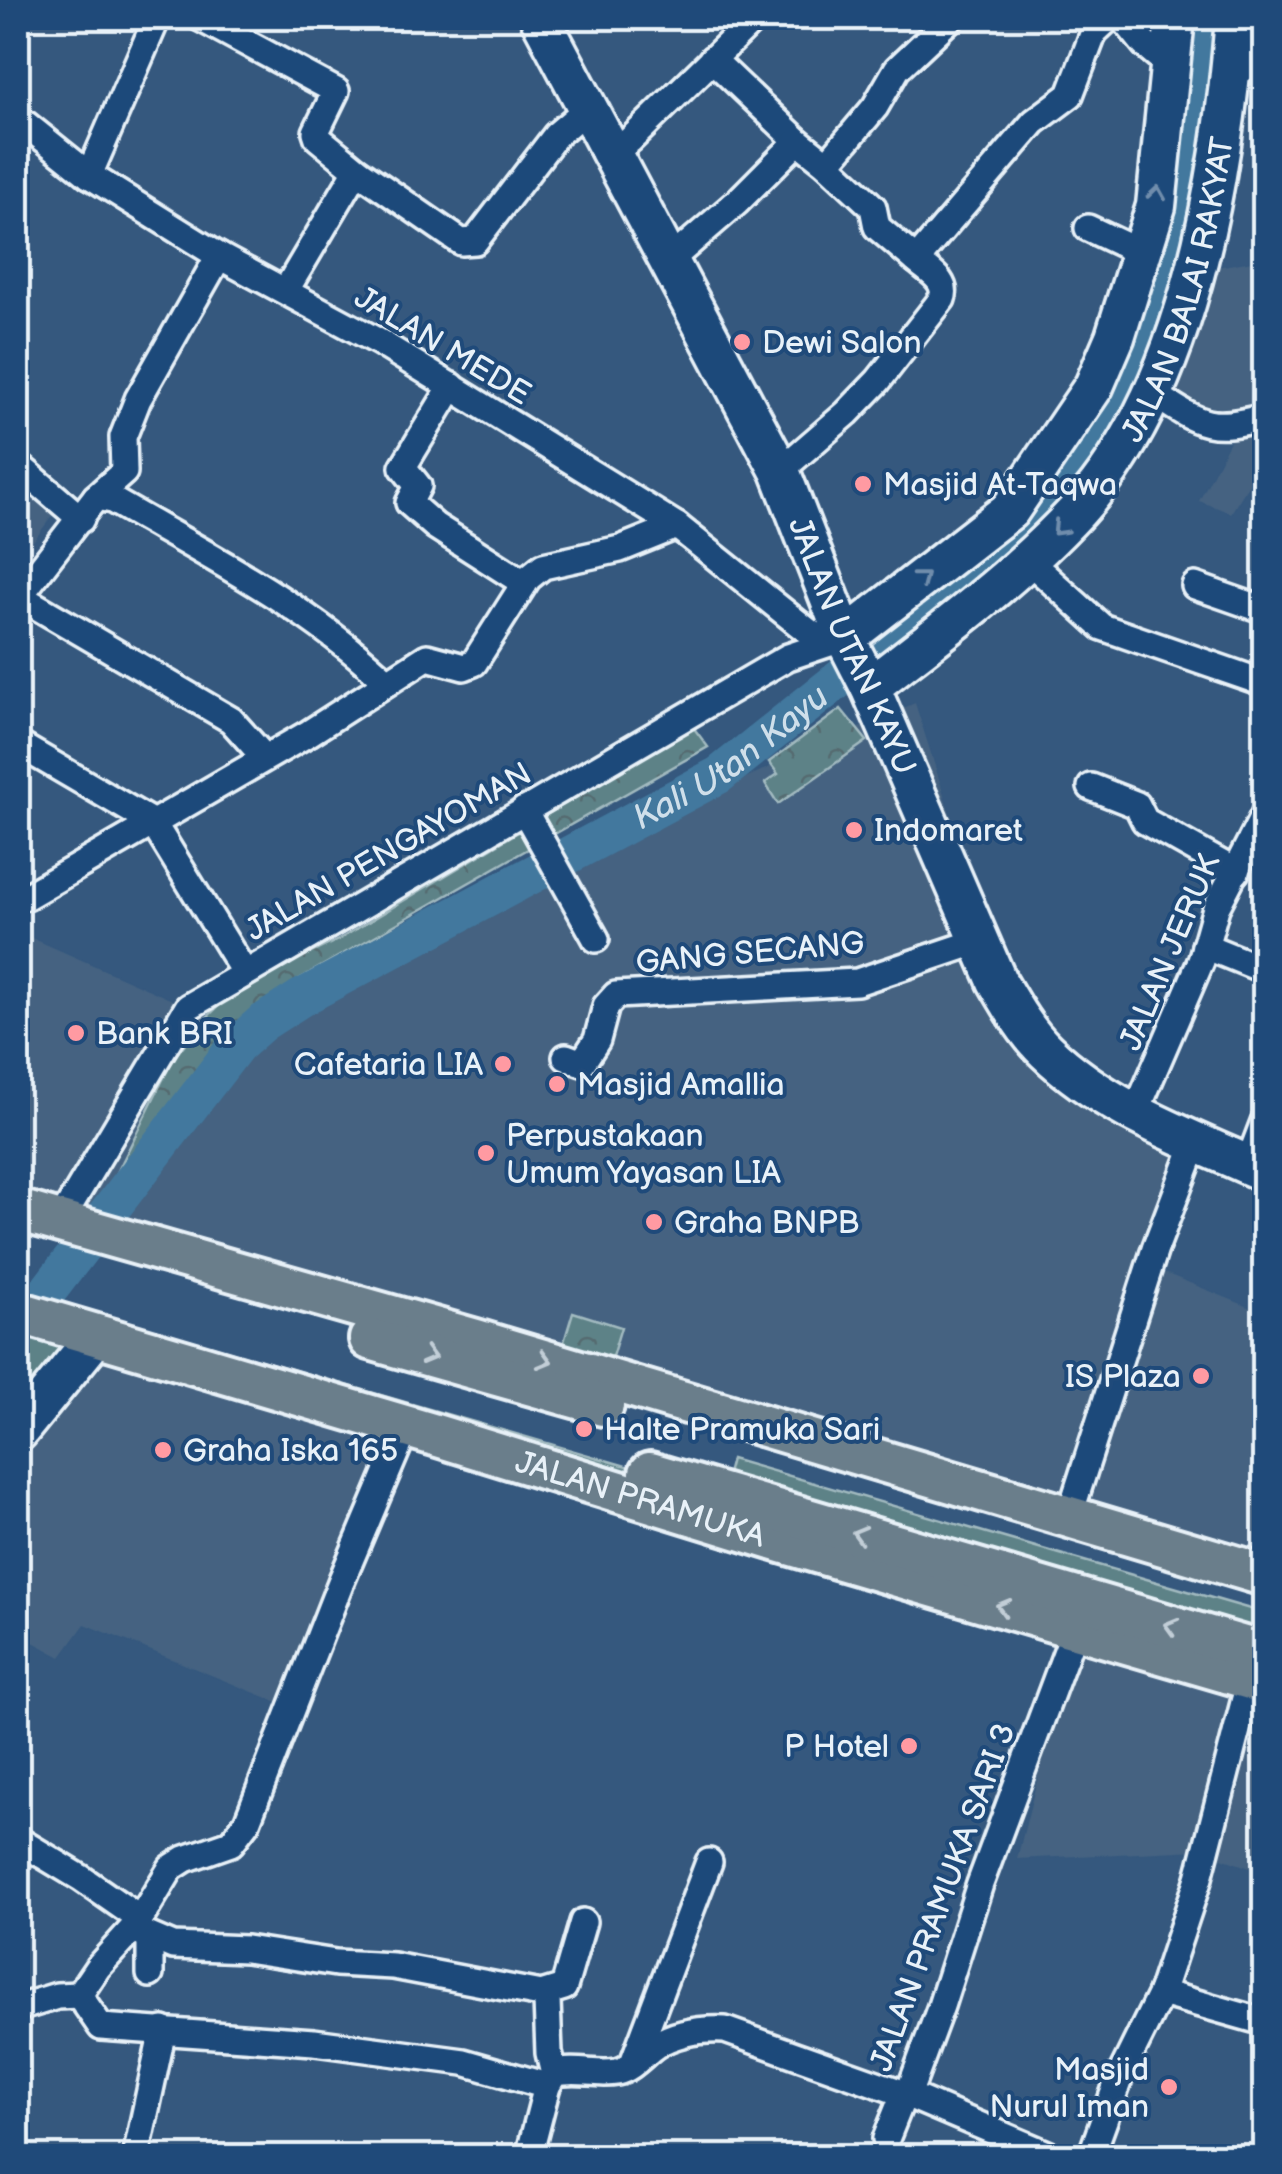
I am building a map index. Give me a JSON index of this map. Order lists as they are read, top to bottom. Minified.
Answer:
{"streets":{"main road":["JALAN PRAMUKA"],"street":["JALAN BALAI RAKYAT","JALAN MEDE","JALAN UTAN KAYU","JALAN PENGAYOMAN","GANG SECANG","JALAN JERUK","JALAN PRAMUKA SARI 3"]},"crossings":[["JALAN BALAI RAKYAT","JALAN MEDE"],["JALAN BALAI RAKYAT","JALAN UTAN KAYU"],["JALAN BALAI RAKYAT","JALAN PENGAYOMAN"],["JALAN MEDE","JALAN UTAN KAYU"],["JALAN MEDE","JALAN PENGAYOMAN"],["JALAN UTAN KAYU","JALAN PENGAYOMAN"],["JALAN UTAN KAYU","GANG SECANG"],["JALAN UTAN KAYU","JALAN JERUK"],["JALAN PRAMUKA","JALAN PRAMUKA SARI 3"]],"water":["Kali Utan Kayu"],"places":["Dewi Salon","Masjid At-Taqwa","Indomaret","Bank BRI","Cafetaria LIA","Masjid Amallia","Perpustakaan Umum Yayasan LIA","Graha BNPB","IS Plaza","Halte Pramuka Sari","Graha Iska 165","P Hotel","Masjid Nurul Iman"]}
